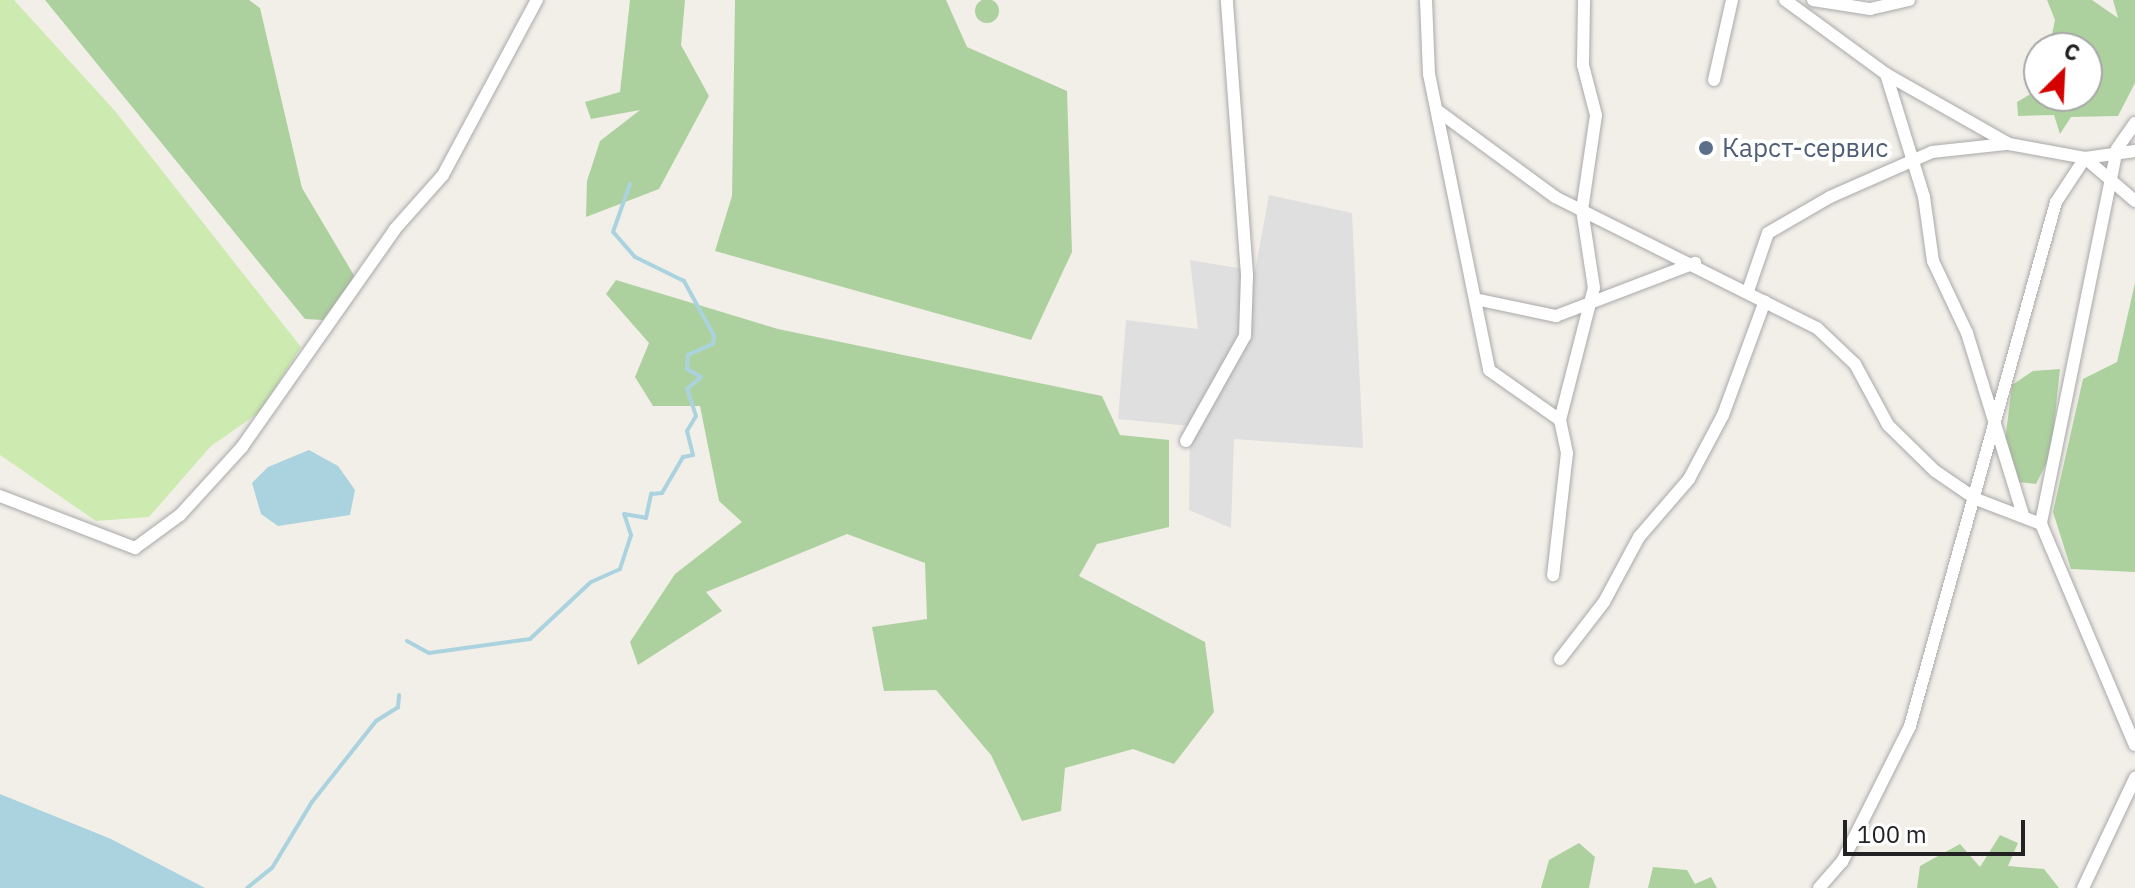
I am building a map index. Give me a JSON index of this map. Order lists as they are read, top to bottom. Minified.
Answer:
{"places":["Карст-сервис"],"scale_bar":"100 m","north":"top right"}
